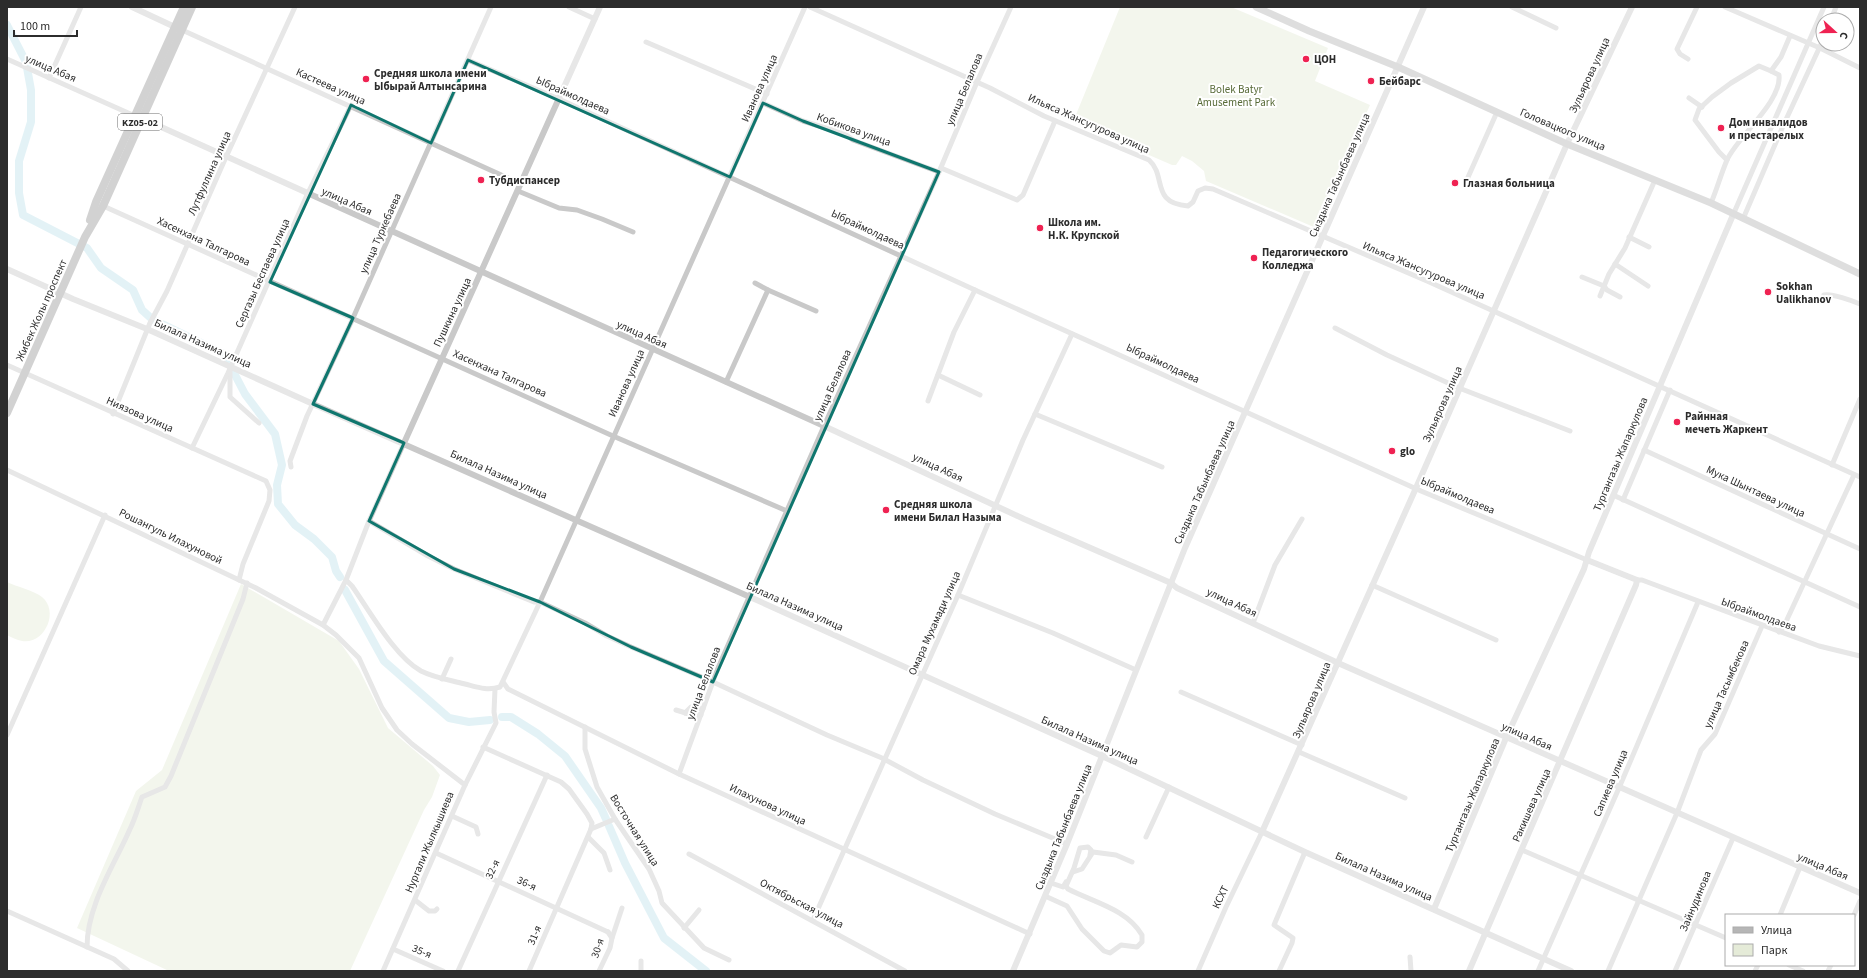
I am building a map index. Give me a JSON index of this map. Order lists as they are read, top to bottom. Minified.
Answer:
{"streets":{"highway":["KZ05-02","Жибек Жолы проспект"],"main road":["Головацкого улица"],"street":["улица Абая","Зульярова улица","Кастеева улица","Иванова улица","улица Белалова","Ыбраймолдаева","Ильяса Жансугурова улица","Кобикова улица","Лутфуллина улица","Сыздыка Табынбаева улица","улица Туркебаева","Хасенхана Талгарова","Сергазы Беспаева улица","Пушкина улица","Билала Назима улица","Ниязова улица","Тургангазы Жапаркулова","Мука Шынтаева улица","Рошангуль Илахуновой","Омара Мухамади улица","улица Тасымбекова","Сапиева улица","Илахунова улица","Ракишева улица","Восточная улица","Нургали Жылкышиева","32-я","36-я","КСХТ","Зайнудинова","Октябрьская улица","31-я","30-я","35-я"]},"crossings":[["улица Абая","Зульярова улица"],["улица Абая","Иванова улица"],["улица Абая","улица Белалова"],["улица Абая","Лутфуллина улица"],["улица Абая","Сыздыка Табынбаева улица"],["улица Абая","улица Туркебаева"],["улица Абая","Сергазы Беспаева улица"],["улица Абая","Жибек Жолы проспект"],["улица Абая","Пушкина улица"],["улица Абая","Тургангазы Жапаркулова"],["улица Абая","Омара Мухамади улица"],["улица Абая","улица Тасымбекова"],["улица Абая","Сапиева улица"],["улица Абая","Ракишева улица"],["улица Абая","Зайнудинова"],["Зульярова улица","Ыбраймолдаева"],["Зульярова улица","Ильяса Жансугурова улица"],["Зульярова улица","Головацкого улица"],["Зульярова улица","Билала Назима улица"],["Зульярова улица","КСХТ"],["Кастеева улица","Лутфуллина улица"],["Кастеева улица","улица Туркебаева"],["Кастеева улица","Сергазы Беспаева улица"],["Кастеева улица","Жибек Жолы проспект"],["Кастеева улица","Пушкина улица"],["Иванова улица","Ыбраймолдаева"],["Иванова улица","Кобикова улица"],["Иванова улица","Хасенхана Талгарова"],["Иванова улица","Билала Назима улица"],["Иванова улица","Илахунова улица"],["Иванова улица","Нургали Жылкышиева"],["улица Белалова","Ыбраймолдаева"],["улица Белалова","Ильяса Жансугурова улица"],["улица Белалова","Кобикова улица"],["улица Белалова","Хасенхана Талгарова"],["улица Белалова","Билала Назима улица"],["улица Белалова","Илахунова улица"],["Ыбраймолдаева","Сыздыка Табынбаева улица"],["Ыбраймолдаева","улица Туркебаева"],["Ыбраймолдаева","Пушкина улица"],["Ыбраймолдаева","Тургангазы Жапаркулова"],["Ыбраймолдаева","Омара Мухамади улица"],["Ыбраймолдаева","улица Тасымбекова"],["Ыбраймолдаева","Сапиева улица"],["Ыбраймолдаева","Ракишева улица"],["Ильяса Жансугурова улица","Кобикова улица"],["Ильяса Жансугурова улица","Сыздыка Табынбаева улица"],["Ильяса Жансугурова улица","Тургангазы Жапаркулова"],["Головацкого улица","Сыздыка Табынбаева улица"],["Головацкого улица","Тургангазы Жапаркулова"],["Лутфуллина улица","Хасенхана Талгарова"],["Лутфуллина улица","Билала Назима улица"],["Лутфуллина улица","Ниязова улица"],["Сыздыка Табынбаева улица","Билала Назима улица"],["Сыздыка Табынбаева улица","Илахунова улица"],["улица Туркебаева","Хасенхана Талгарова"],["улица Туркебаева","Билала Назима улица"],["Хасенхана Талгарова","Сергазы Беспаева улица"],["Хасенхана Талгарова","Жибек Жолы проспект"],["Хасенхана Талгарова","Пушкина улица"],["Сергазы Беспаева улица","Билала Назима улица"],["Сергазы Беспаева улица","Ниязова улица"],["Жибек Жолы проспект","Билала Назима улица"],["Жибек Жолы проспект","Ниязова улица"],["Пушкина улица","Билала Назима улица"],["Пушкина улица","Рошангуль Илахуновой"],["Билала Назима улица","Тургангазы Жапаркулова"],["Билала Назима улица","Омара Мухамади улица"],["Билала Назима улица","Сапиева улица"],["Билала Назима улица","Ракишева улица"],["Билала Назима улица","КСХТ"],["Ниязова улица","Рошангуль Илахуновой"],["Рошангуль Илахуновой","Нургали Жылкышиева"],["Омара Мухамади улица","Илахунова улица"],["Омара Мухамади улица","Октябрьская улица"],["Илахунова улица","Восточная улица"],["Нургали Жылкышиева","36-я"],["Нургали Жылкышиева","35-я"],["32-я","36-я"],["36-я","31-я"],["36-я","30-я"]],"parks":["Bolek Batyr Amusement Park"],"places":["ЦОН","Средняя школа имени Ыбырай Алтынсарина","Бейбарс","Дом инвалидов и престарелых","Тубдиспансер","Глазная больница","Школа им. Н.К. Крупской","Педагогического Колледжа","Sokhan Ualikhanov","Райнная мечеть Жаркент","glo","Средняя школа имени Билал Назыма"],"legend":["Улица","Парк"],"scale_bar":"100 m","north":"right"}
